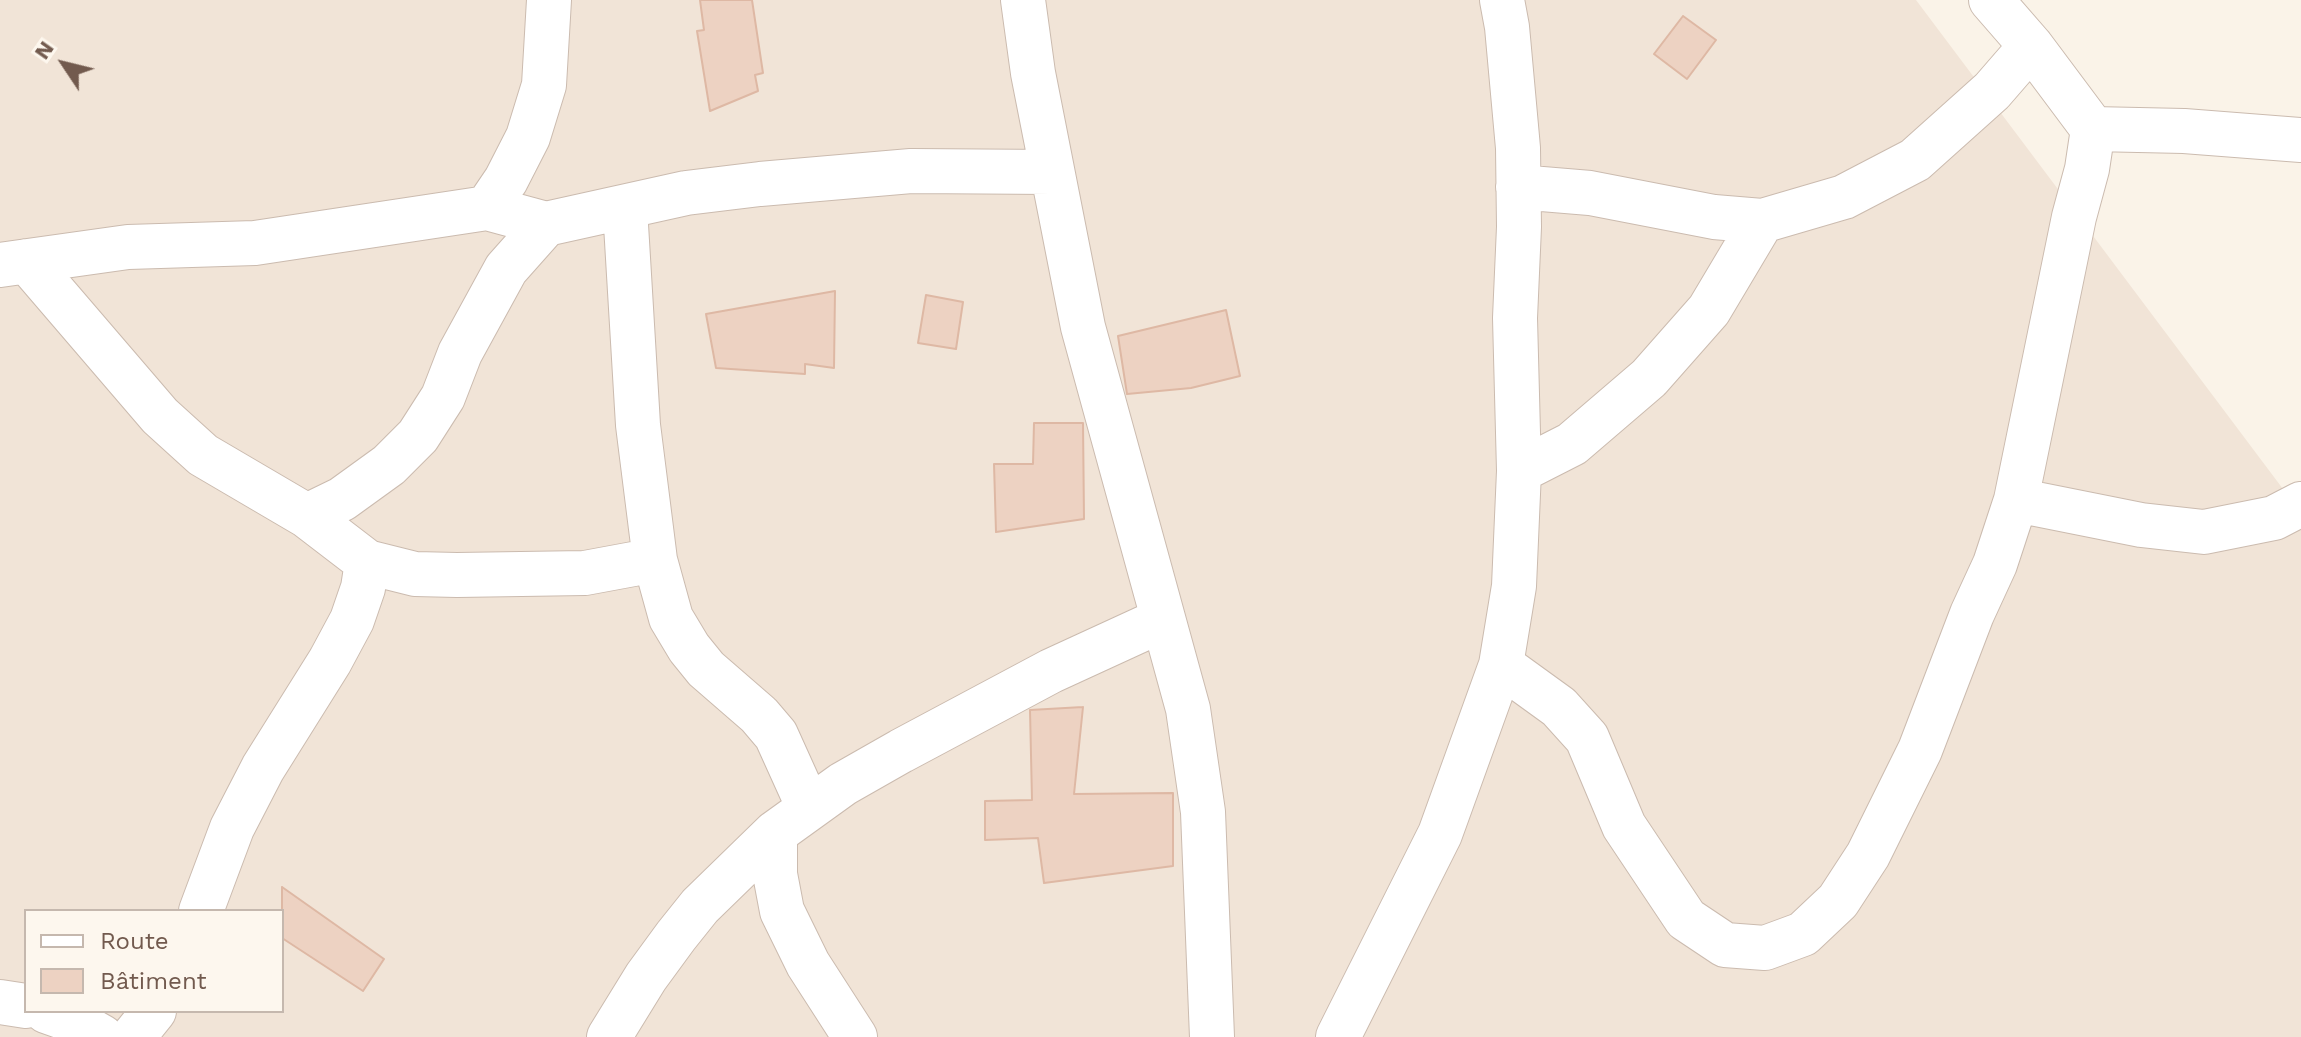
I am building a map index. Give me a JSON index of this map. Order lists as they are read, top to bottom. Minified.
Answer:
{"legend":["Route","Bâtiment"],"north":"top left"}
